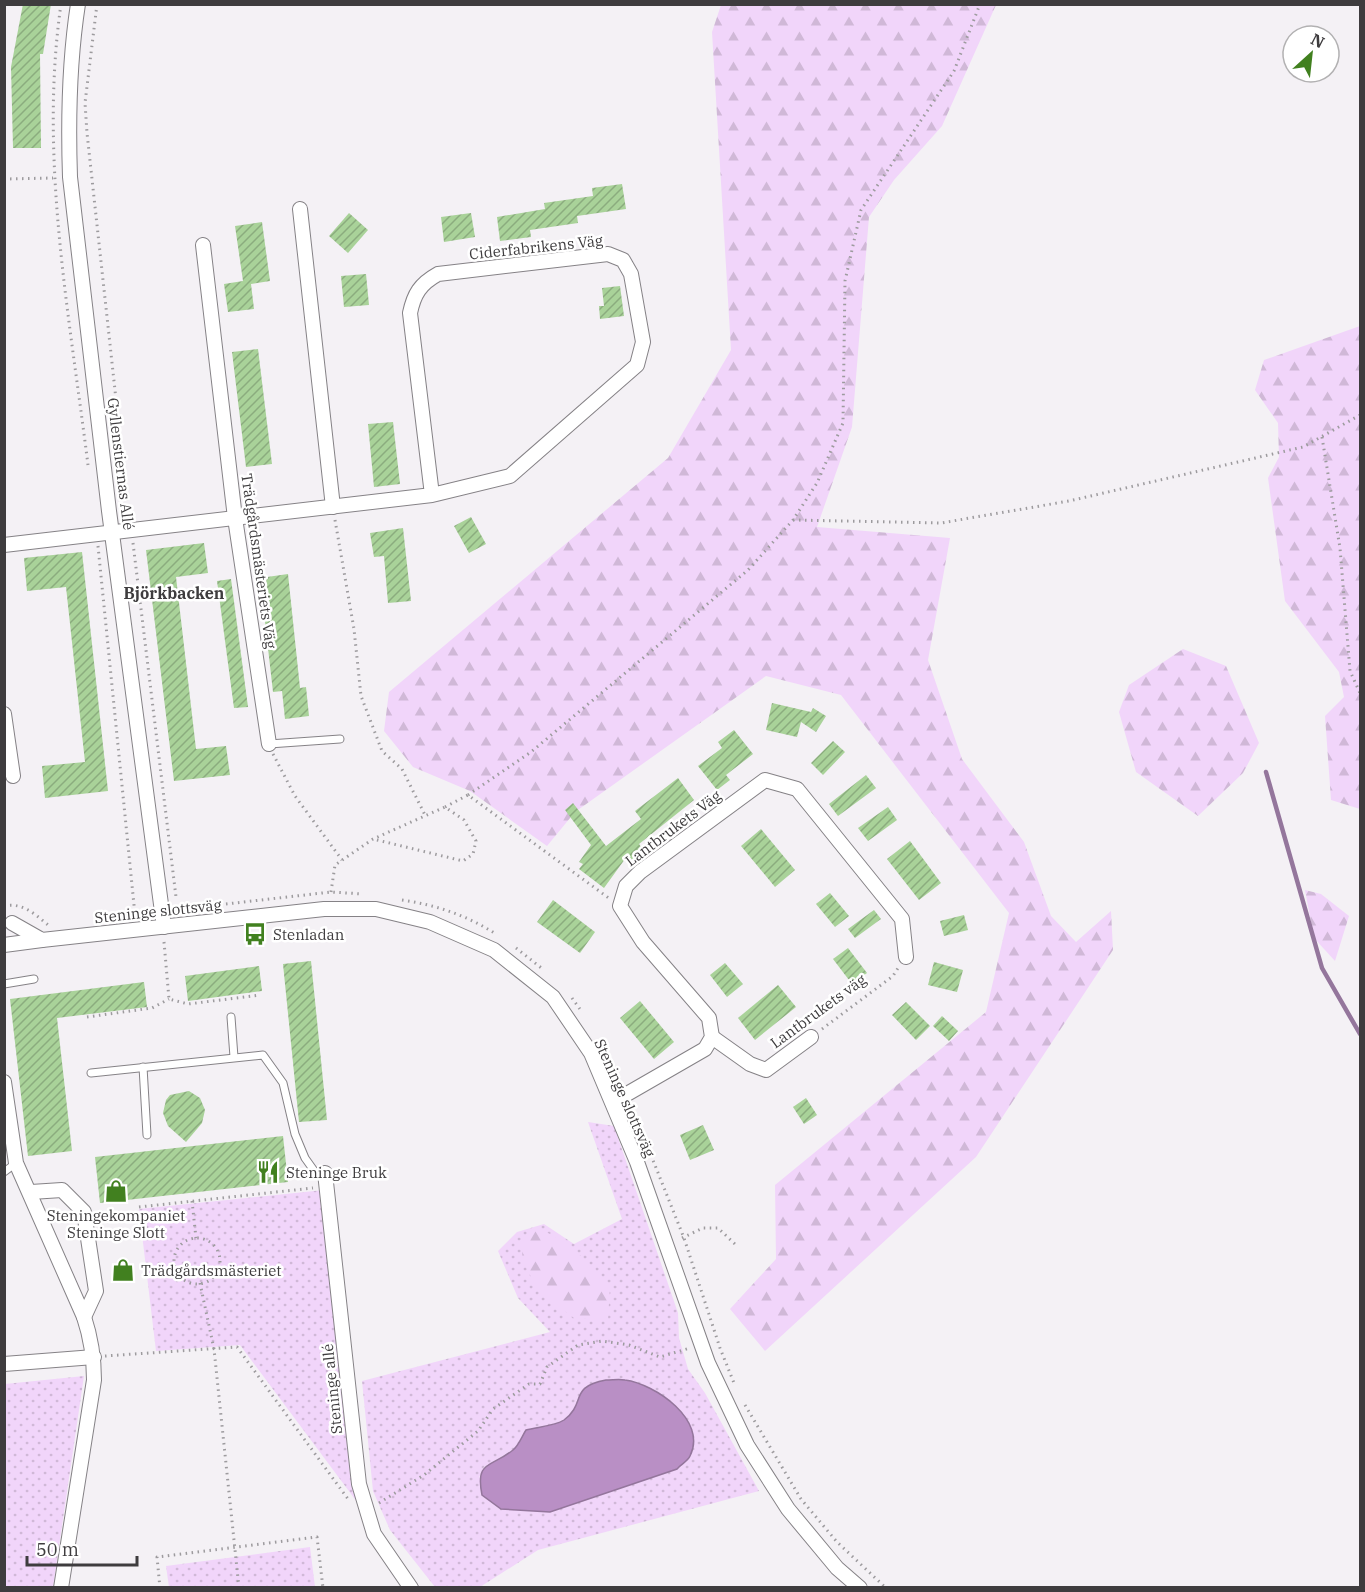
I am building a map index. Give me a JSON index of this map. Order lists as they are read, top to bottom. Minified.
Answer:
{"streets":{"street":["Ciderfabrikens Väg","Gyllenstiernas Allé","Trädgårdsmästeriets Väg","Lantbrukets Väg","Steninge slottsväg","Lantbrukets väg","Steninge allé"]},"crossings":[["Ciderfabrikens Väg","Gyllenstiernas Allé"],["Ciderfabrikens Väg","Trädgårdsmästeriets Väg"],["Gyllenstiernas Allé","Steninge slottsväg"],["Lantbrukets Väg","Lantbrukets väg"]],"districts":["Björkbacken"],"places":{"bus stop":["Stenladan"],"restaurant":["Steninge Bruk"],"shop":["Steningekompaniet Steninge Slott","Trädgårdsmästeriet"]},"scale_bar":"50 m","north":"top right"}
